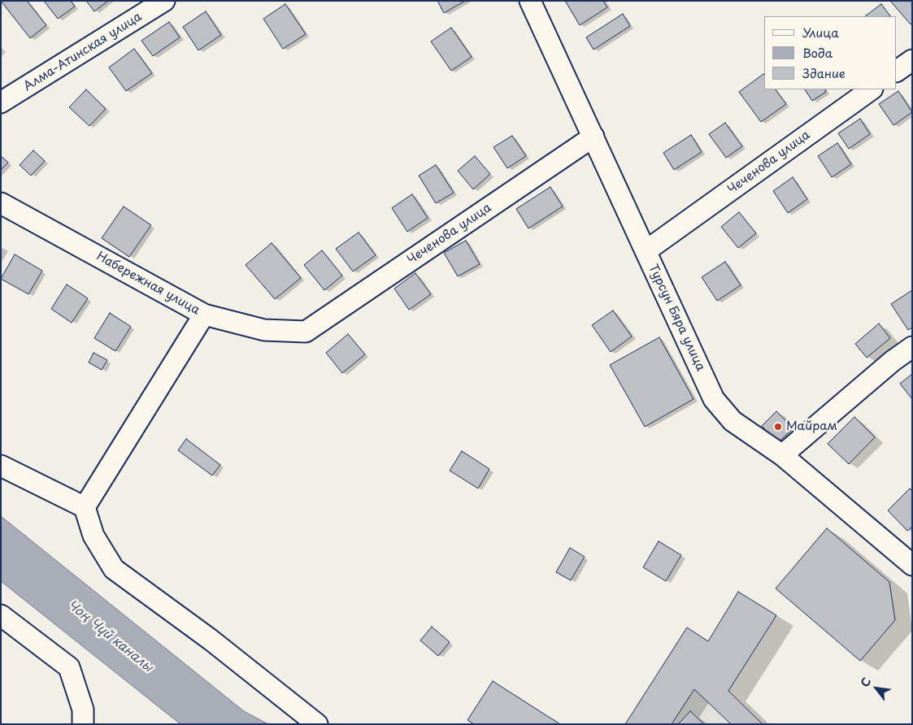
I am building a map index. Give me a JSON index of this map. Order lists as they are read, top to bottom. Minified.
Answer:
{"streets":{"street":["Алма-Атинская улица","Чеченова улица","Набережная улица","Турсун Бяра улица"]},"crossings":[["Чеченова улица","Набережная улица"],["Чеченова улица","Турсун Бяра улица"]],"water":["Чоң Чүй каналы"],"places":["Майрам"],"legend":["Улица","Вода","Здание"],"north":"top left"}
